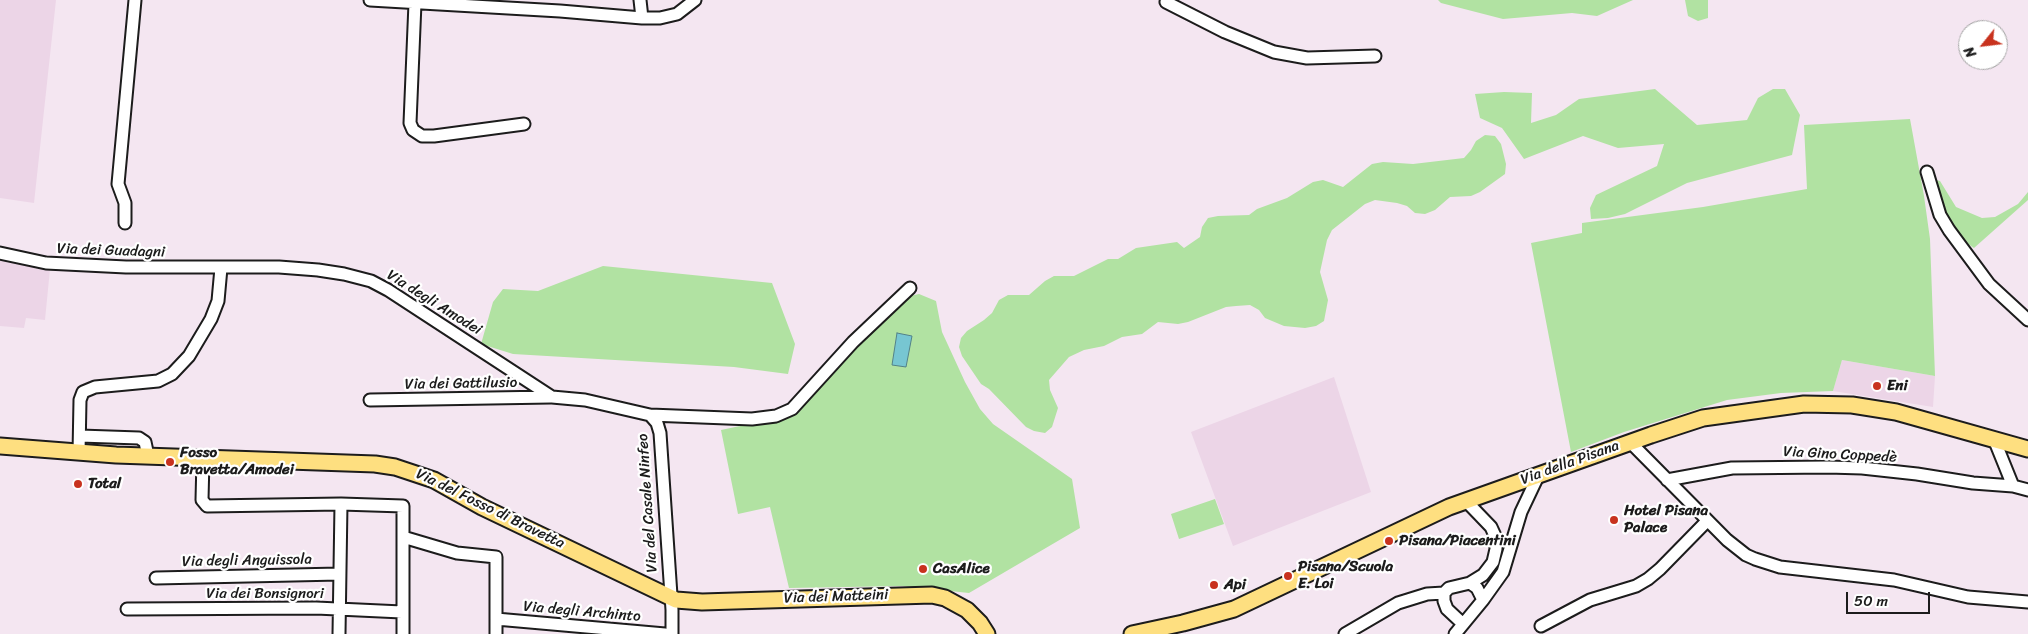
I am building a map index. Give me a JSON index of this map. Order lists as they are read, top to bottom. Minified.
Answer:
{"streets":{"main road":["Via della Pisana","Via del Fosso di Bravetta","Via dei Matteini"],"street":["Via dei Guadagni","Via degli Amodei","Via dei Gattilusio","Via Gino Coppedè","Via del Casale Ninfeo","Via degli Anguissola","Via dei Bonsignori","Via degli Archinto"]},"crossings":[["Via dei Guadagni","Via degli Amodei"],["Via degli Amodei","Via dei Gattilusio"],["Via degli Amodei","Via del Casale Ninfeo"],["Via del Casale Ninfeo","Via del Fosso di Bravetta"],["Via del Casale Ninfeo","Via dei Matteini"],["Via del Fosso di Bravetta","Via dei Matteini"]],"places":["Eni","Fosso Bravetta/Amodei","Total","Hotel Pisana Palace","Pisana/Piacentini","CasAlice","Pisana/Scuola E. Loi","Api"],"scale_bar":"50 m","north":"bottom left"}
